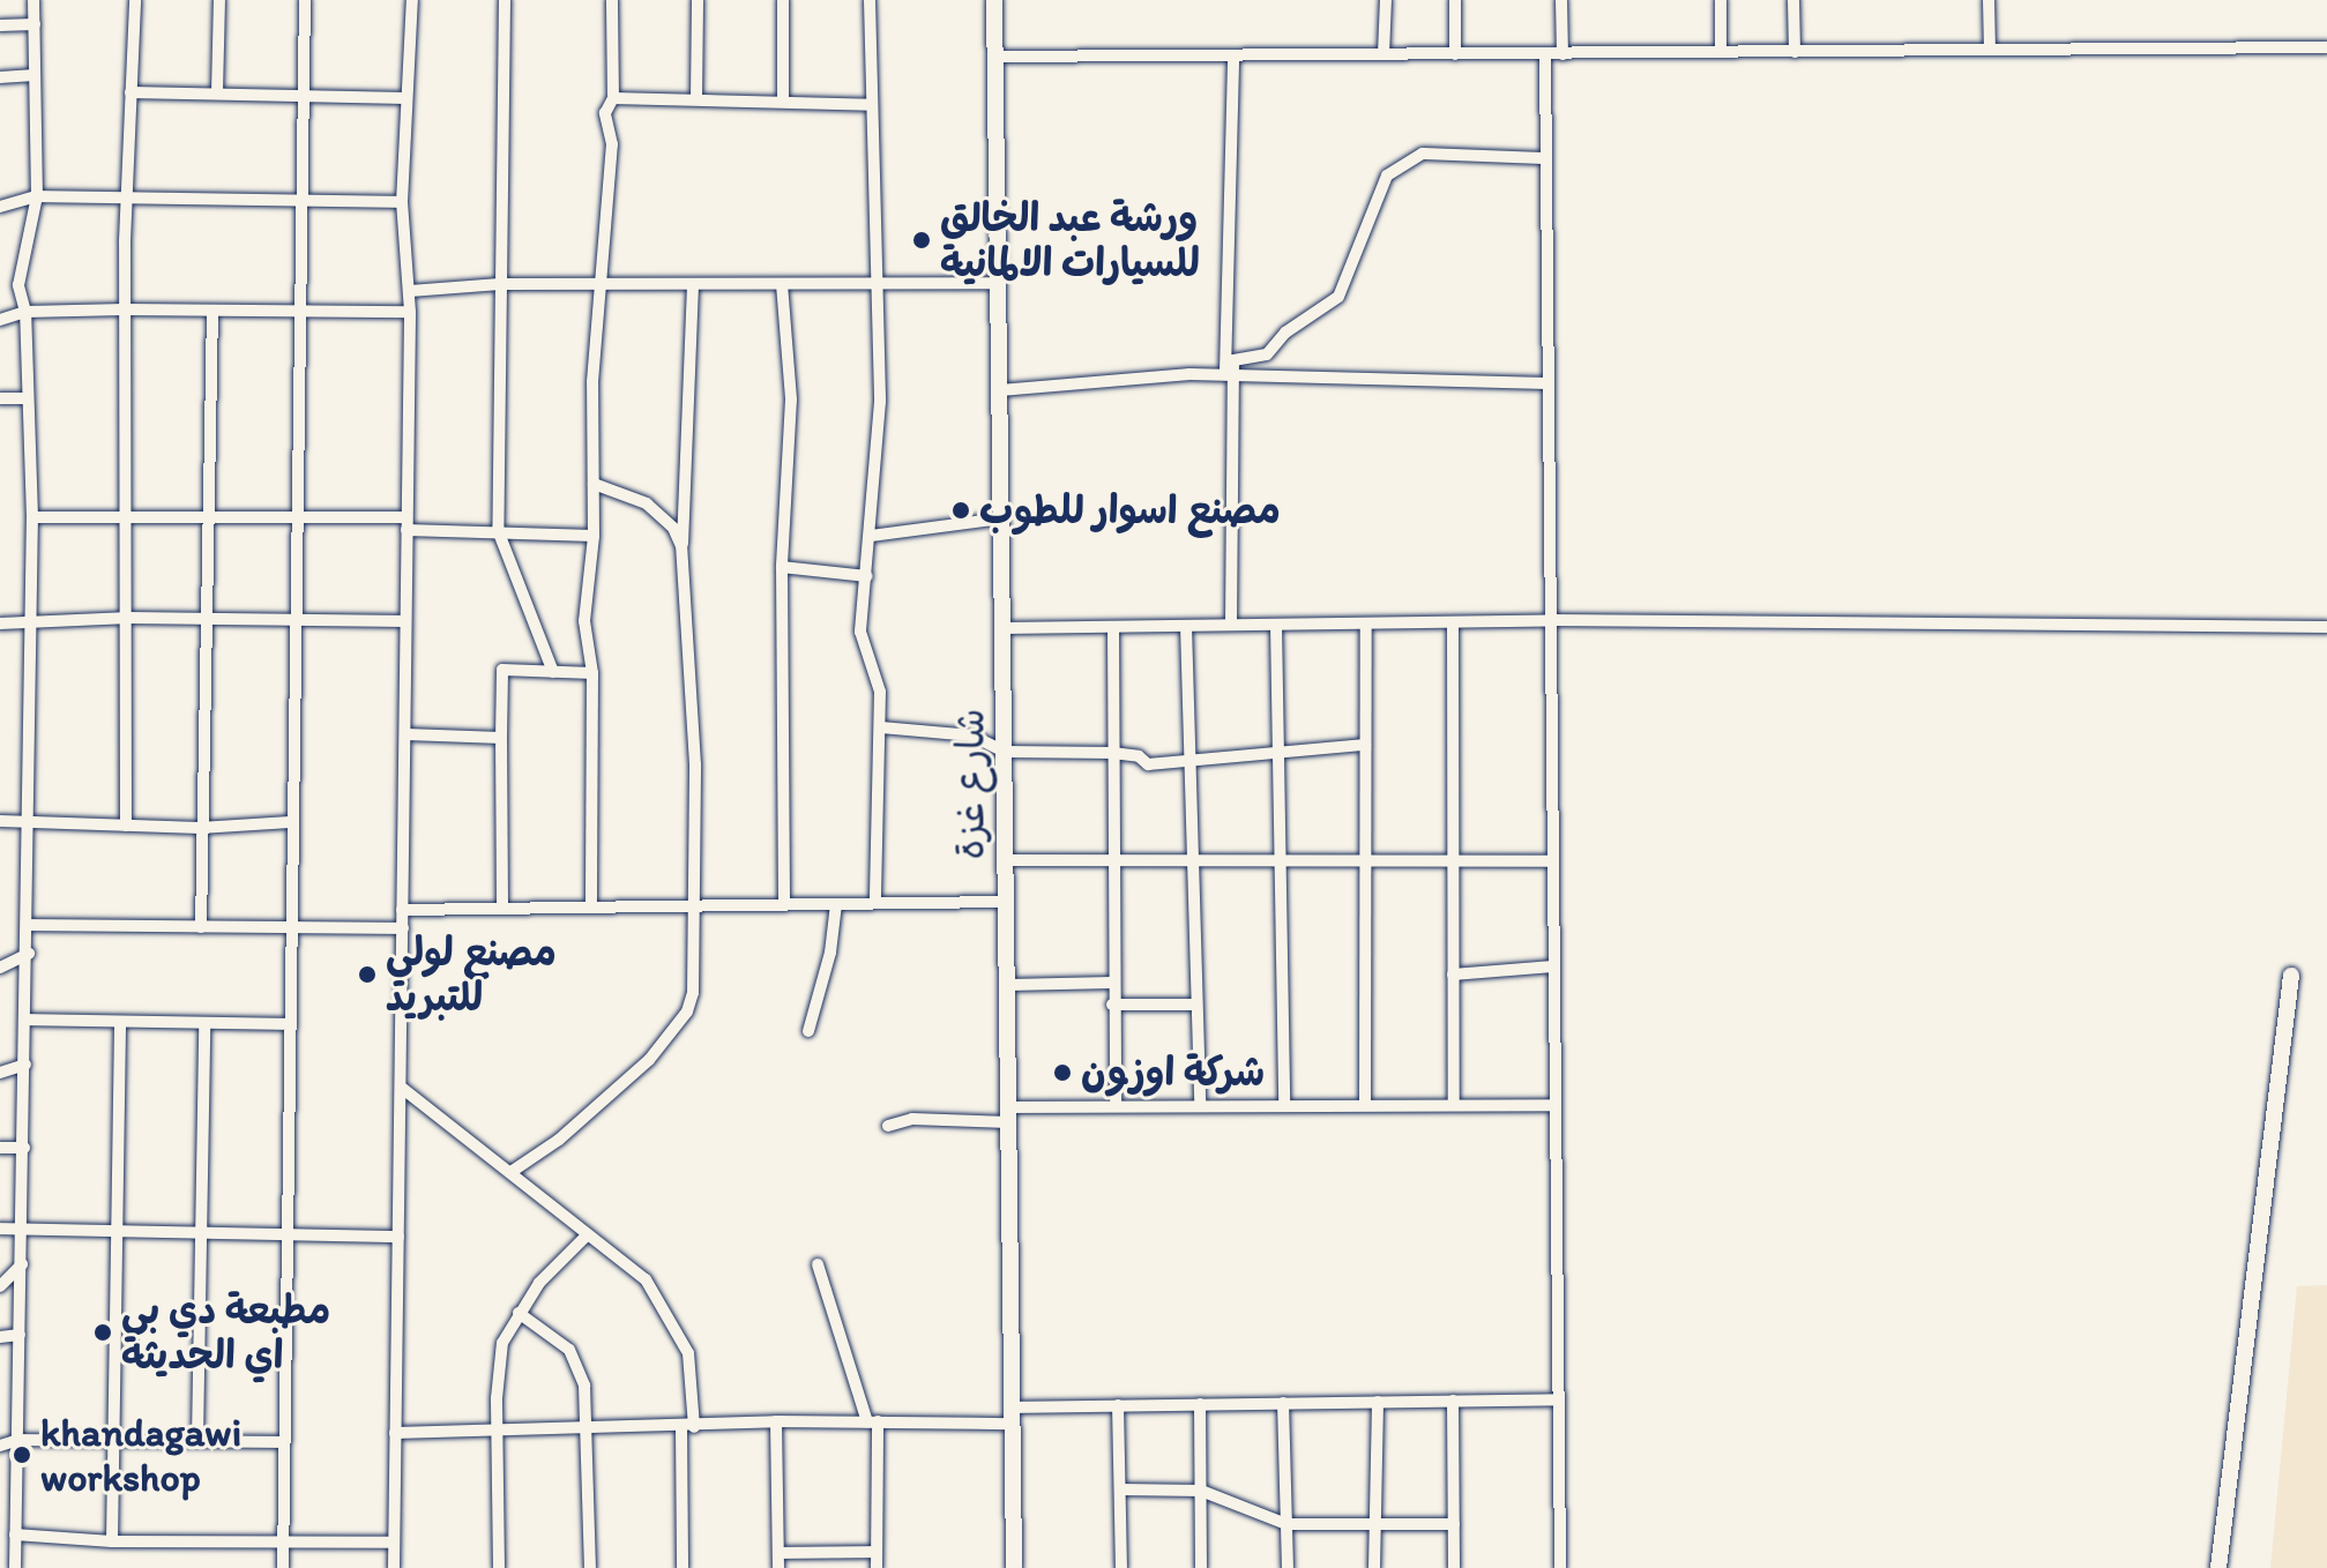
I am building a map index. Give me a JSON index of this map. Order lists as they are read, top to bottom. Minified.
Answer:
{"streets":{"main road":["شارع غزة"]},"places":["ورشة عبد الخالق للسيارات الالمانية","مصنع اسوار للطوب","مصنع لولي للتبريد","شركة اوزون","مطبعة دي بي اي الحديثة","khandagawi workshop"]}
